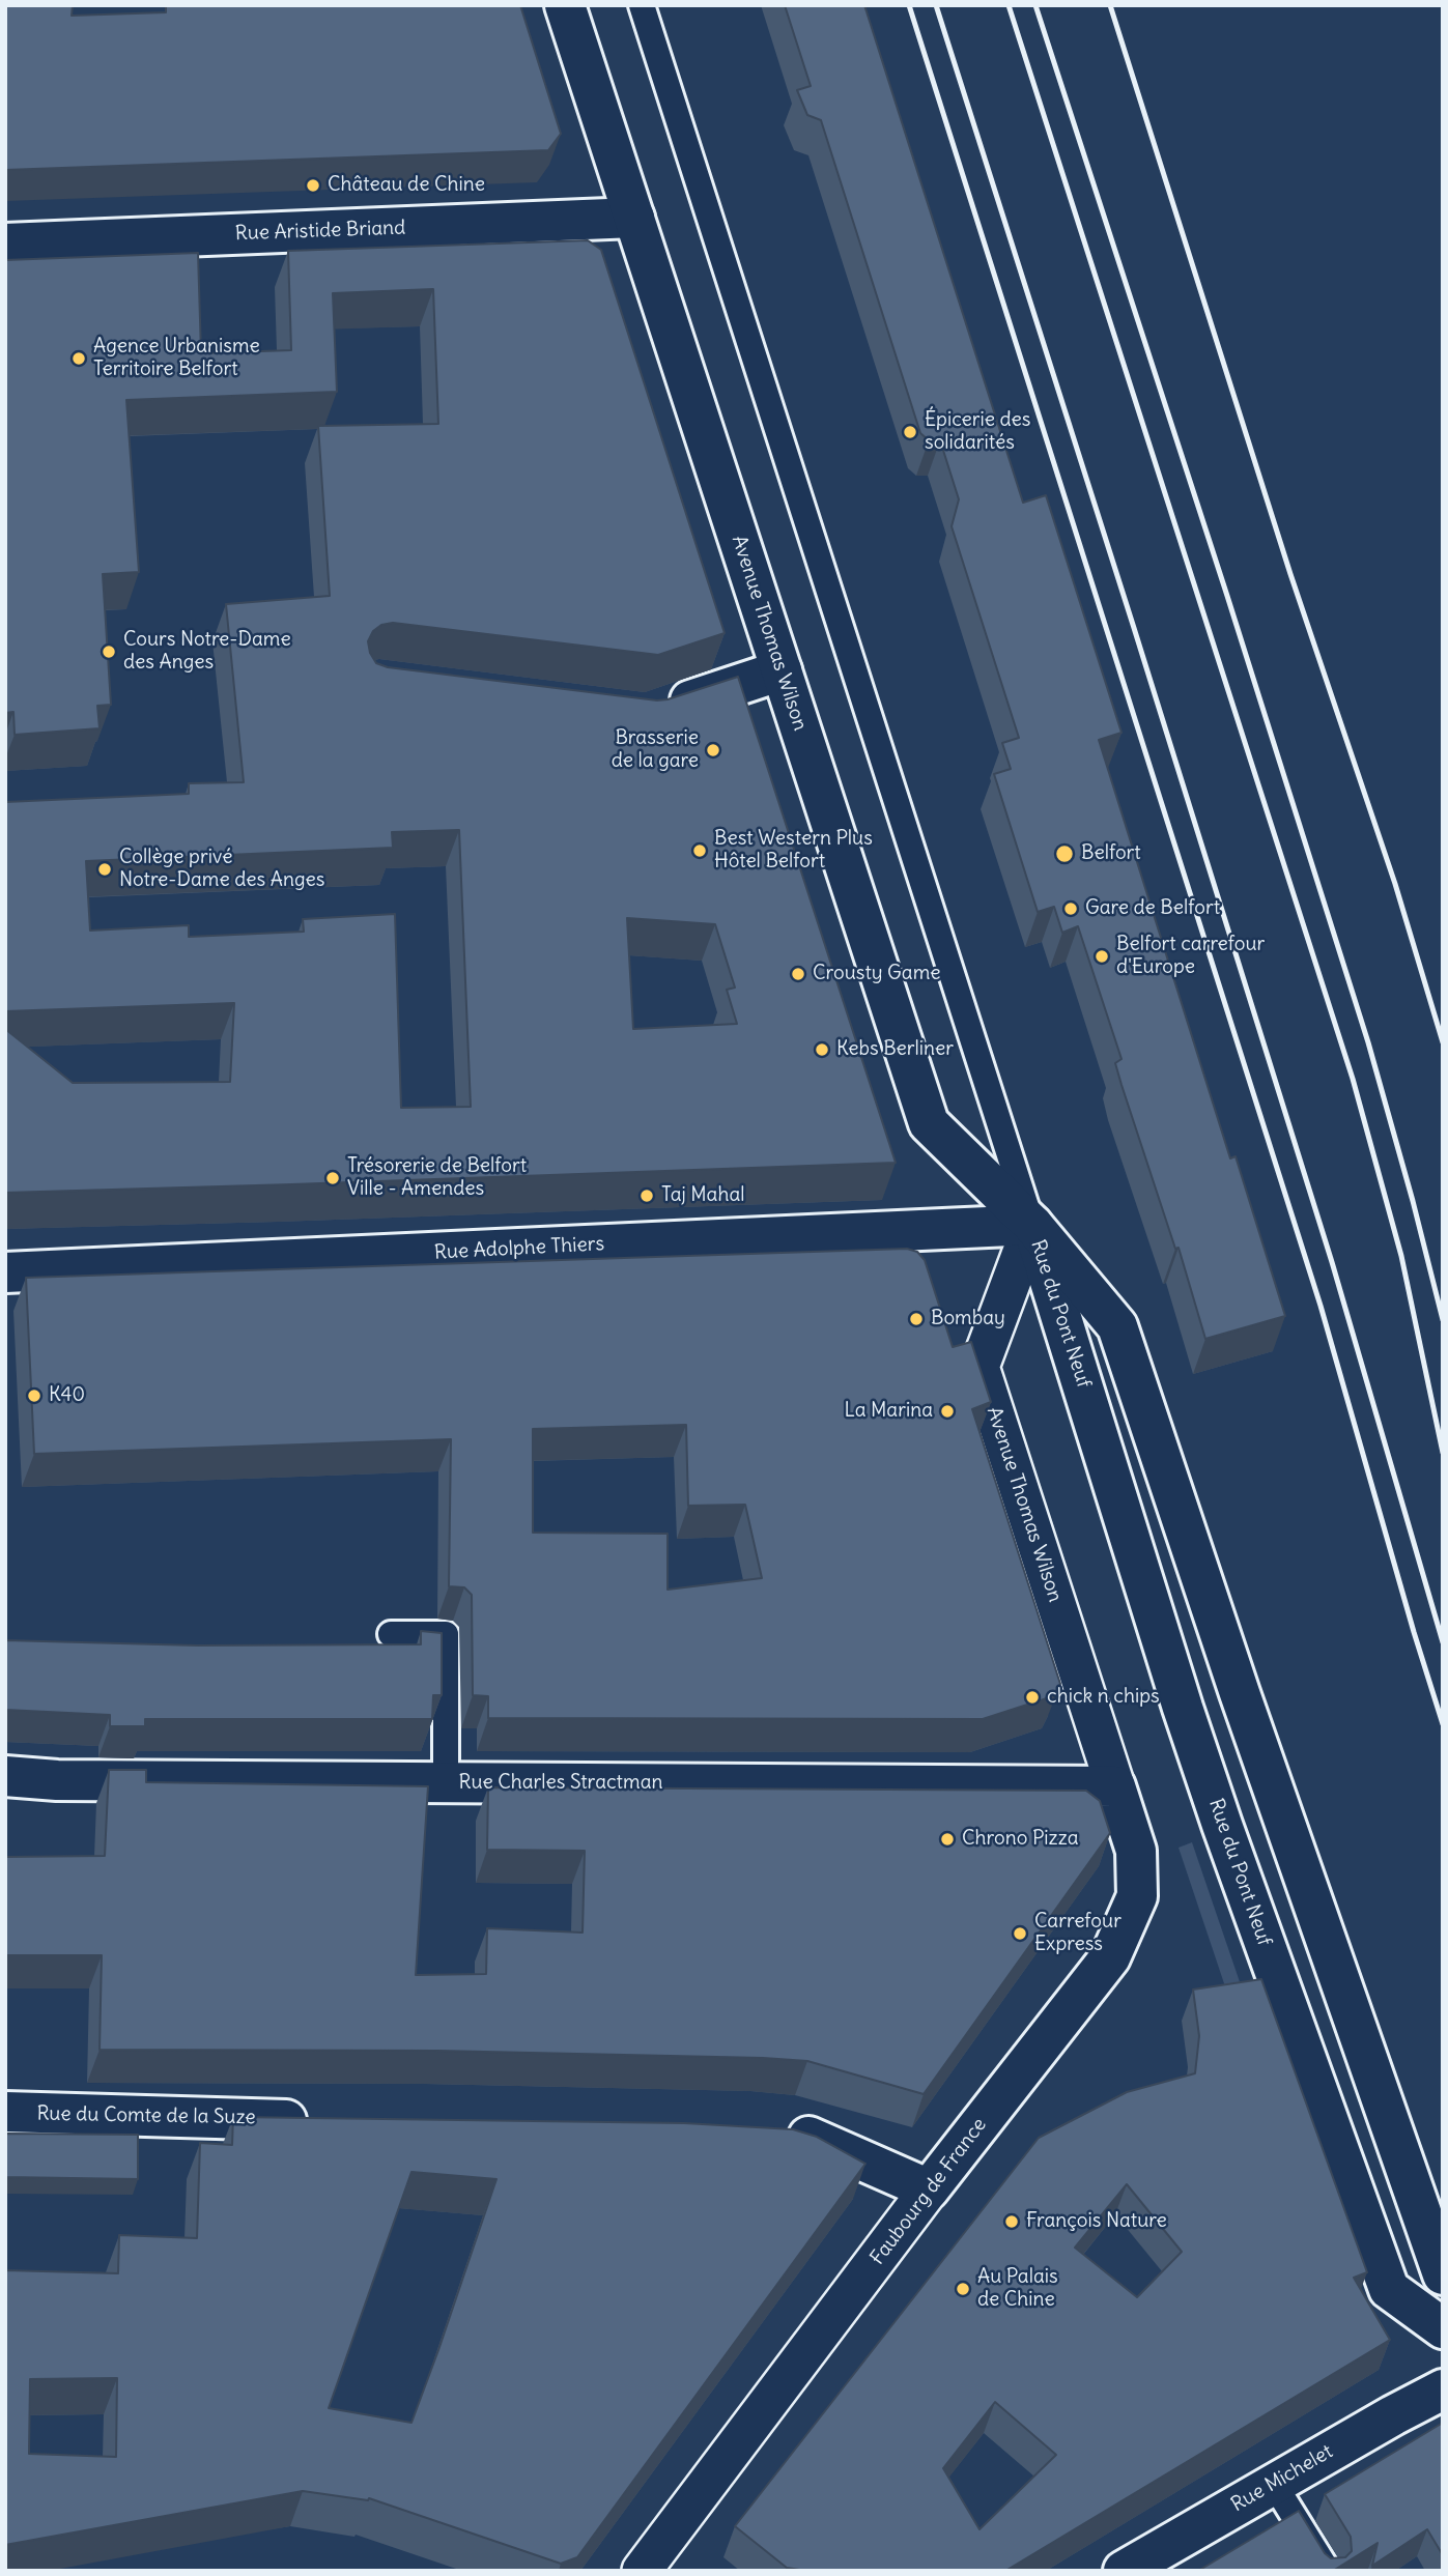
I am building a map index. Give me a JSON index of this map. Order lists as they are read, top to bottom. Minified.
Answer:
{"streets":{"street":["Rue Aristide Briand","Avenue Thomas Wilson","Rue Adolphe Thiers","Rue du Pont Neuf","Rue Charles Stractman","Rue du Comte de la Suze","Faubourg de France","Rue Michelet"]},"crossings":[["Rue Aristide Briand","Avenue Thomas Wilson"],["Avenue Thomas Wilson","Rue Adolphe Thiers"],["Avenue Thomas Wilson","Rue du Pont Neuf"],["Avenue Thomas Wilson","Rue Charles Stractman"],["Avenue Thomas Wilson","Faubourg de France"],["Rue Adolphe Thiers","Rue du Pont Neuf"],["Rue Charles Stractman","Faubourg de France"]],"places":["Château de Chine","Agence Urbanisme Territoire Belfort","Épicerie des solidarités","Cours Notre-Dame des Anges","Brasserie de la gare","Best Western Plus Hôtel Belfort","Belfort","Collège privé Notre-Dame des Anges","Gare de Belfort","Belfort carrefour d'Europe","Crousty Game","Kebs Berliner","Trésorerie de Belfort Ville - Amendes","Taj Mahal","Bombay","K40","La Marina","chick n chips","Chrono Pizza","Carrefour Express","François Nature","Au Palais de Chine"]}
